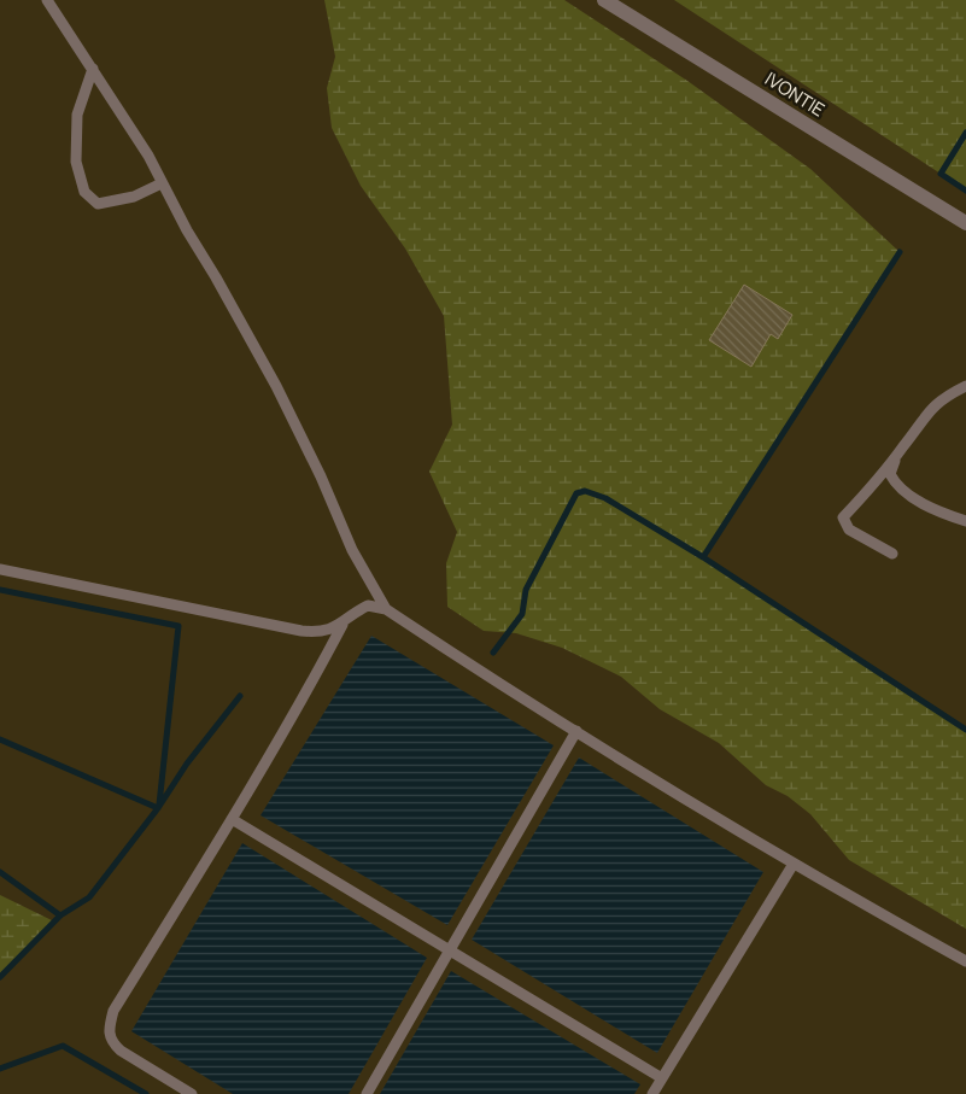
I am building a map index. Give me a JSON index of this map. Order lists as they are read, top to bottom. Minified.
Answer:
{"streets":{"street":["IVONTIE"]}}
